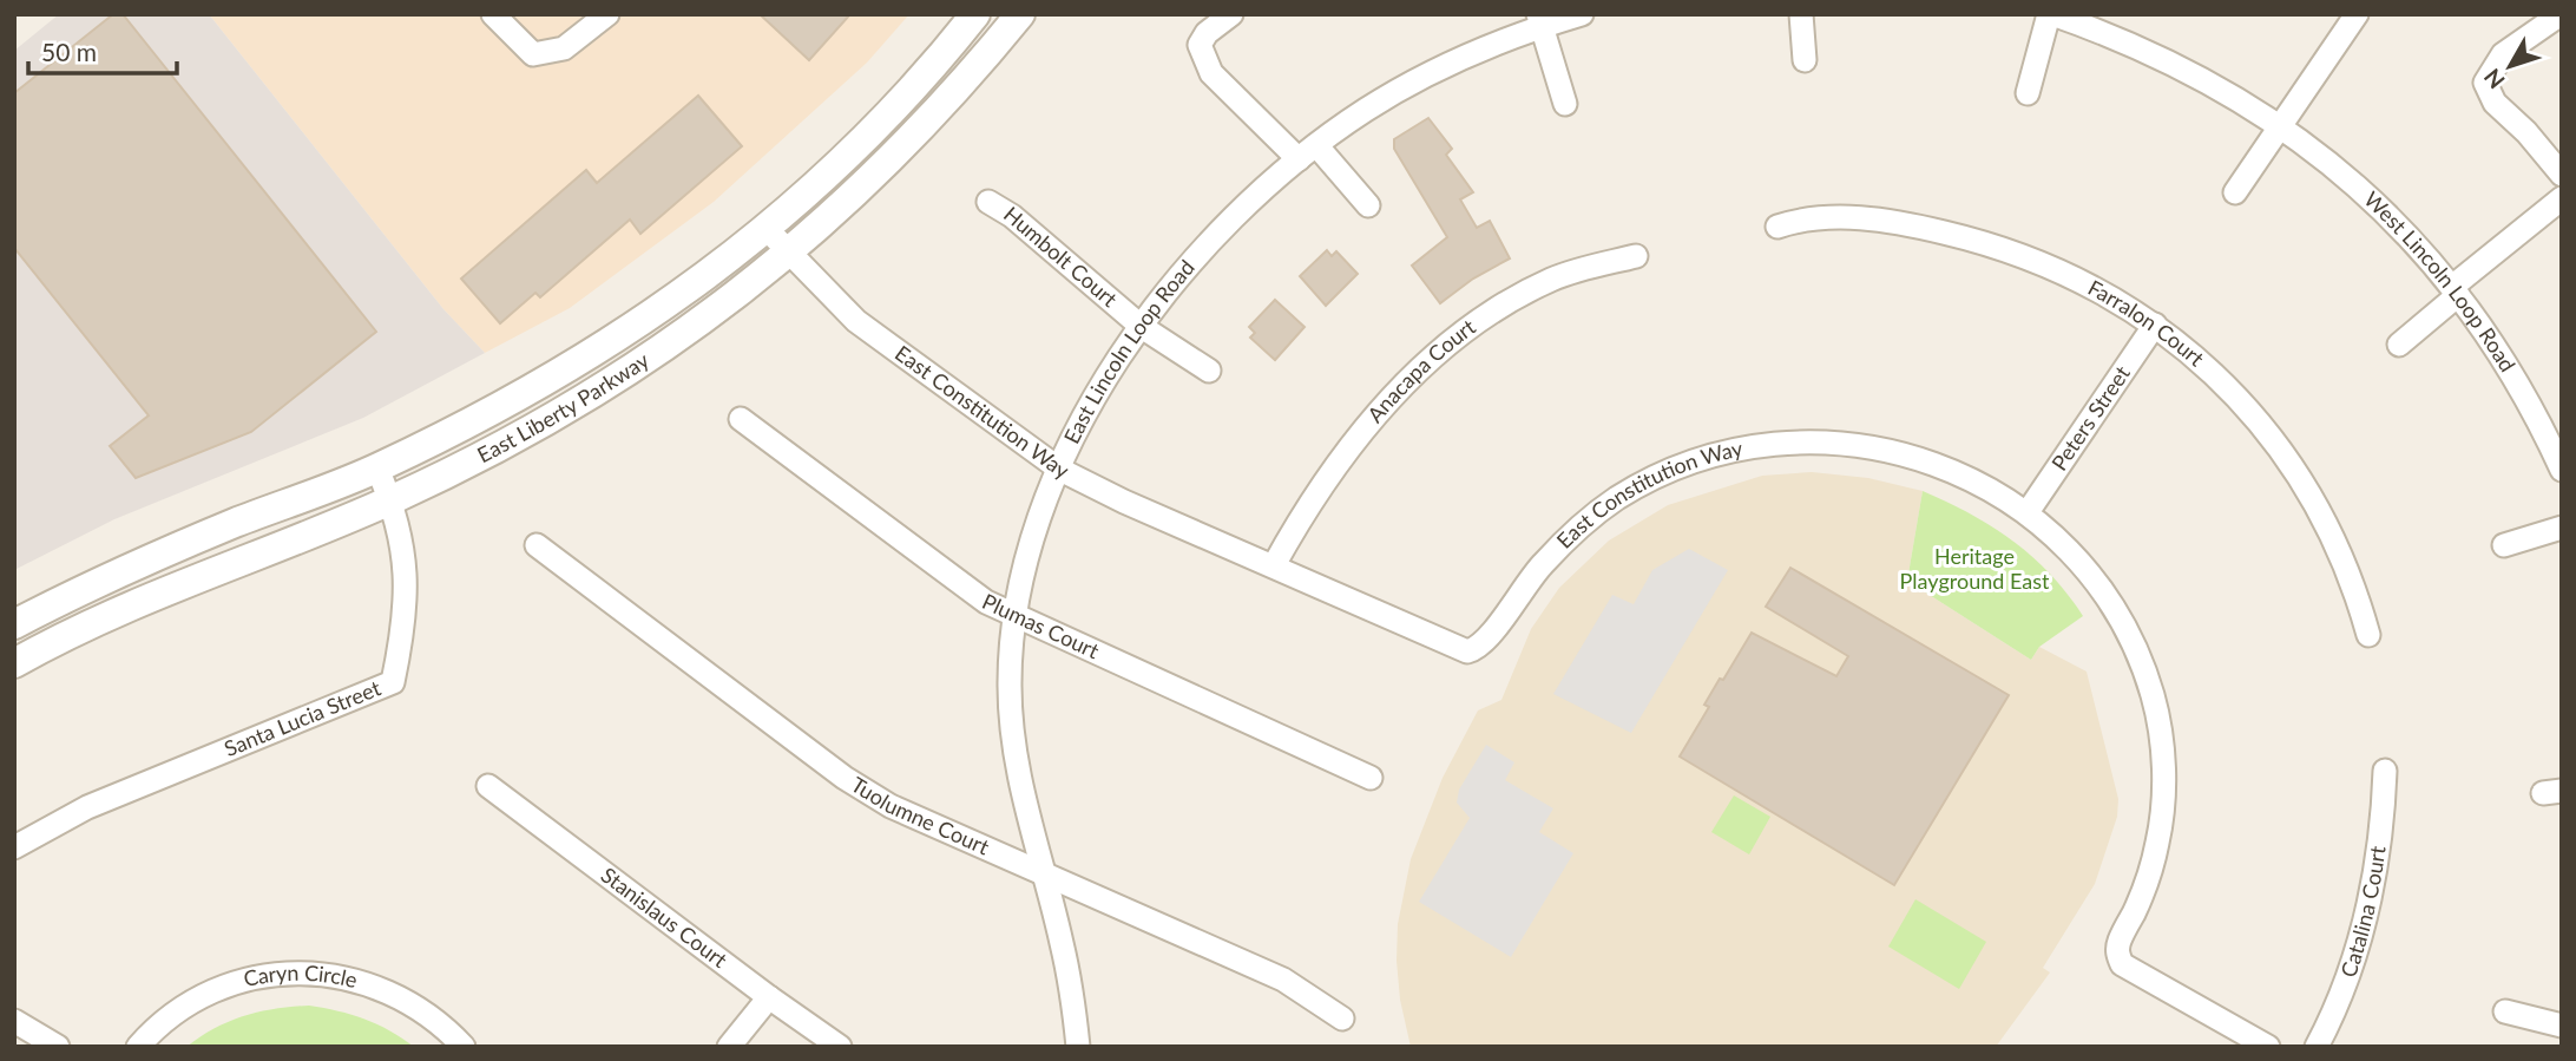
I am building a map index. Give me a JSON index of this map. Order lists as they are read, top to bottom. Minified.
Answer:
{"streets":{"street":["Humbolt Court","West Lincoln Loop Road","Farralon Court","East Lincoln Loop Road","Anacapa Court","East Liberty Parkway","East Constitution Way","Peters Street","Plumas Court","Santa Lucia Street","Tuolumne Court","Catalina Court","Stanislaus Court","Caryn Circle"]},"crossings":[["Humbolt Court","East Lincoln Loop Road"],["Farralon Court","Peters Street"],["East Lincoln Loop Road","East Constitution Way"],["East Lincoln Loop Road","Plumas Court"],["East Lincoln Loop Road","Tuolumne Court"],["Anacapa Court","East Constitution Way"],["East Liberty Parkway","East Constitution Way"],["East Liberty Parkway","Santa Lucia Street"],["East Constitution Way","Peters Street"]],"parks":["Heritage Playground East"],"scale_bar":"50 m","north":"bottom left"}
